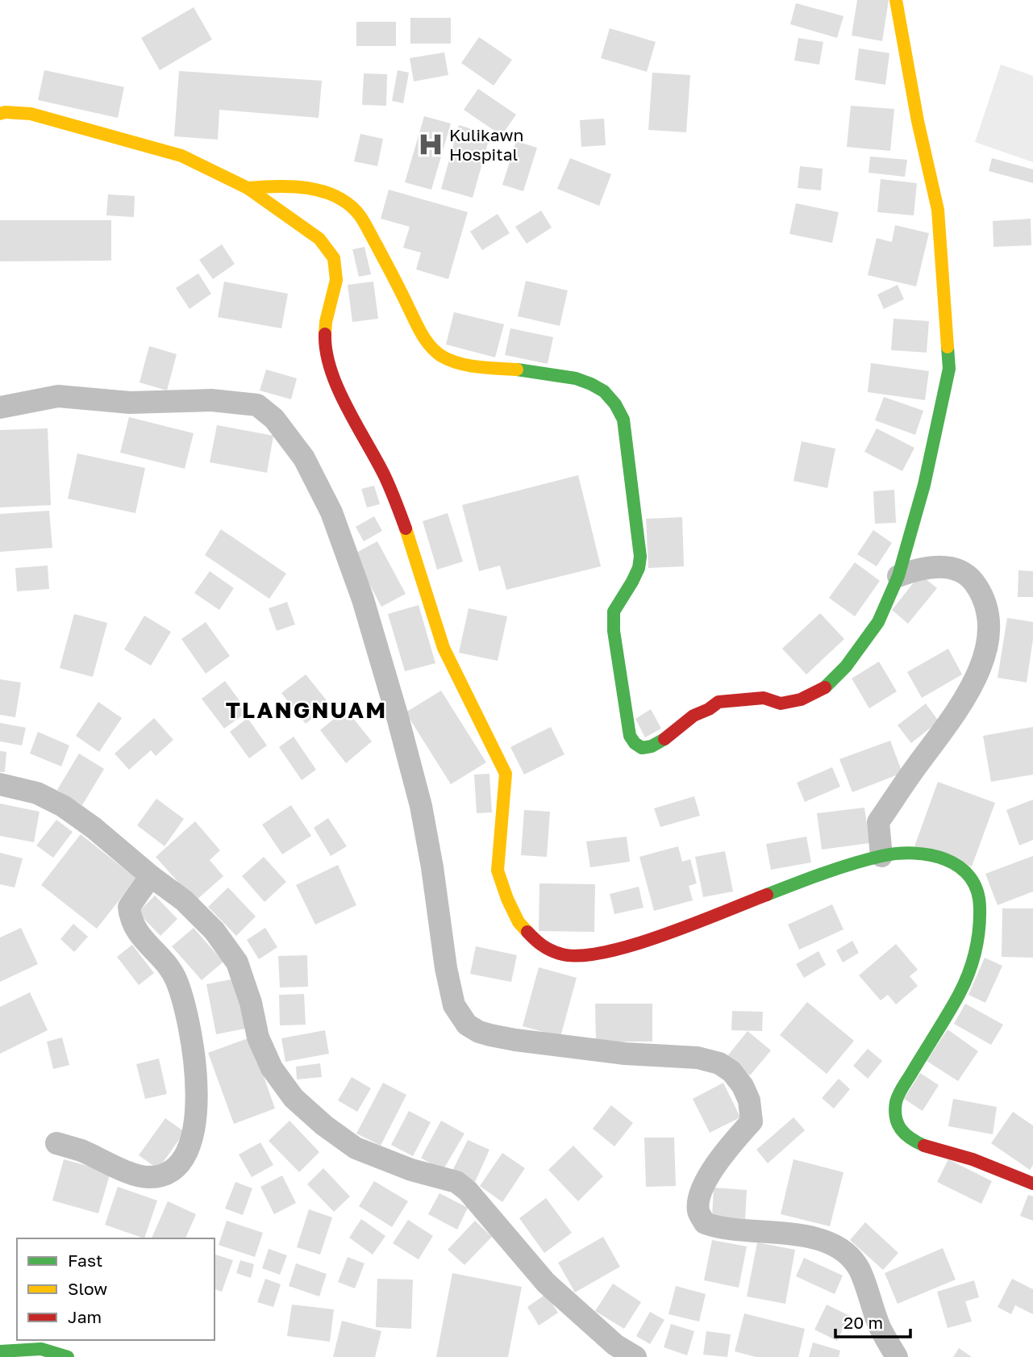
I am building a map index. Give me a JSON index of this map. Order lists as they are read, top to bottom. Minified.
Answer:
{"districts":["TLANGNUAM"],"places":{"hospital":["Kulikawn Hospital"]},"legend":["Fast","Slow","Jam"],"scale_bar":"20 m"}
